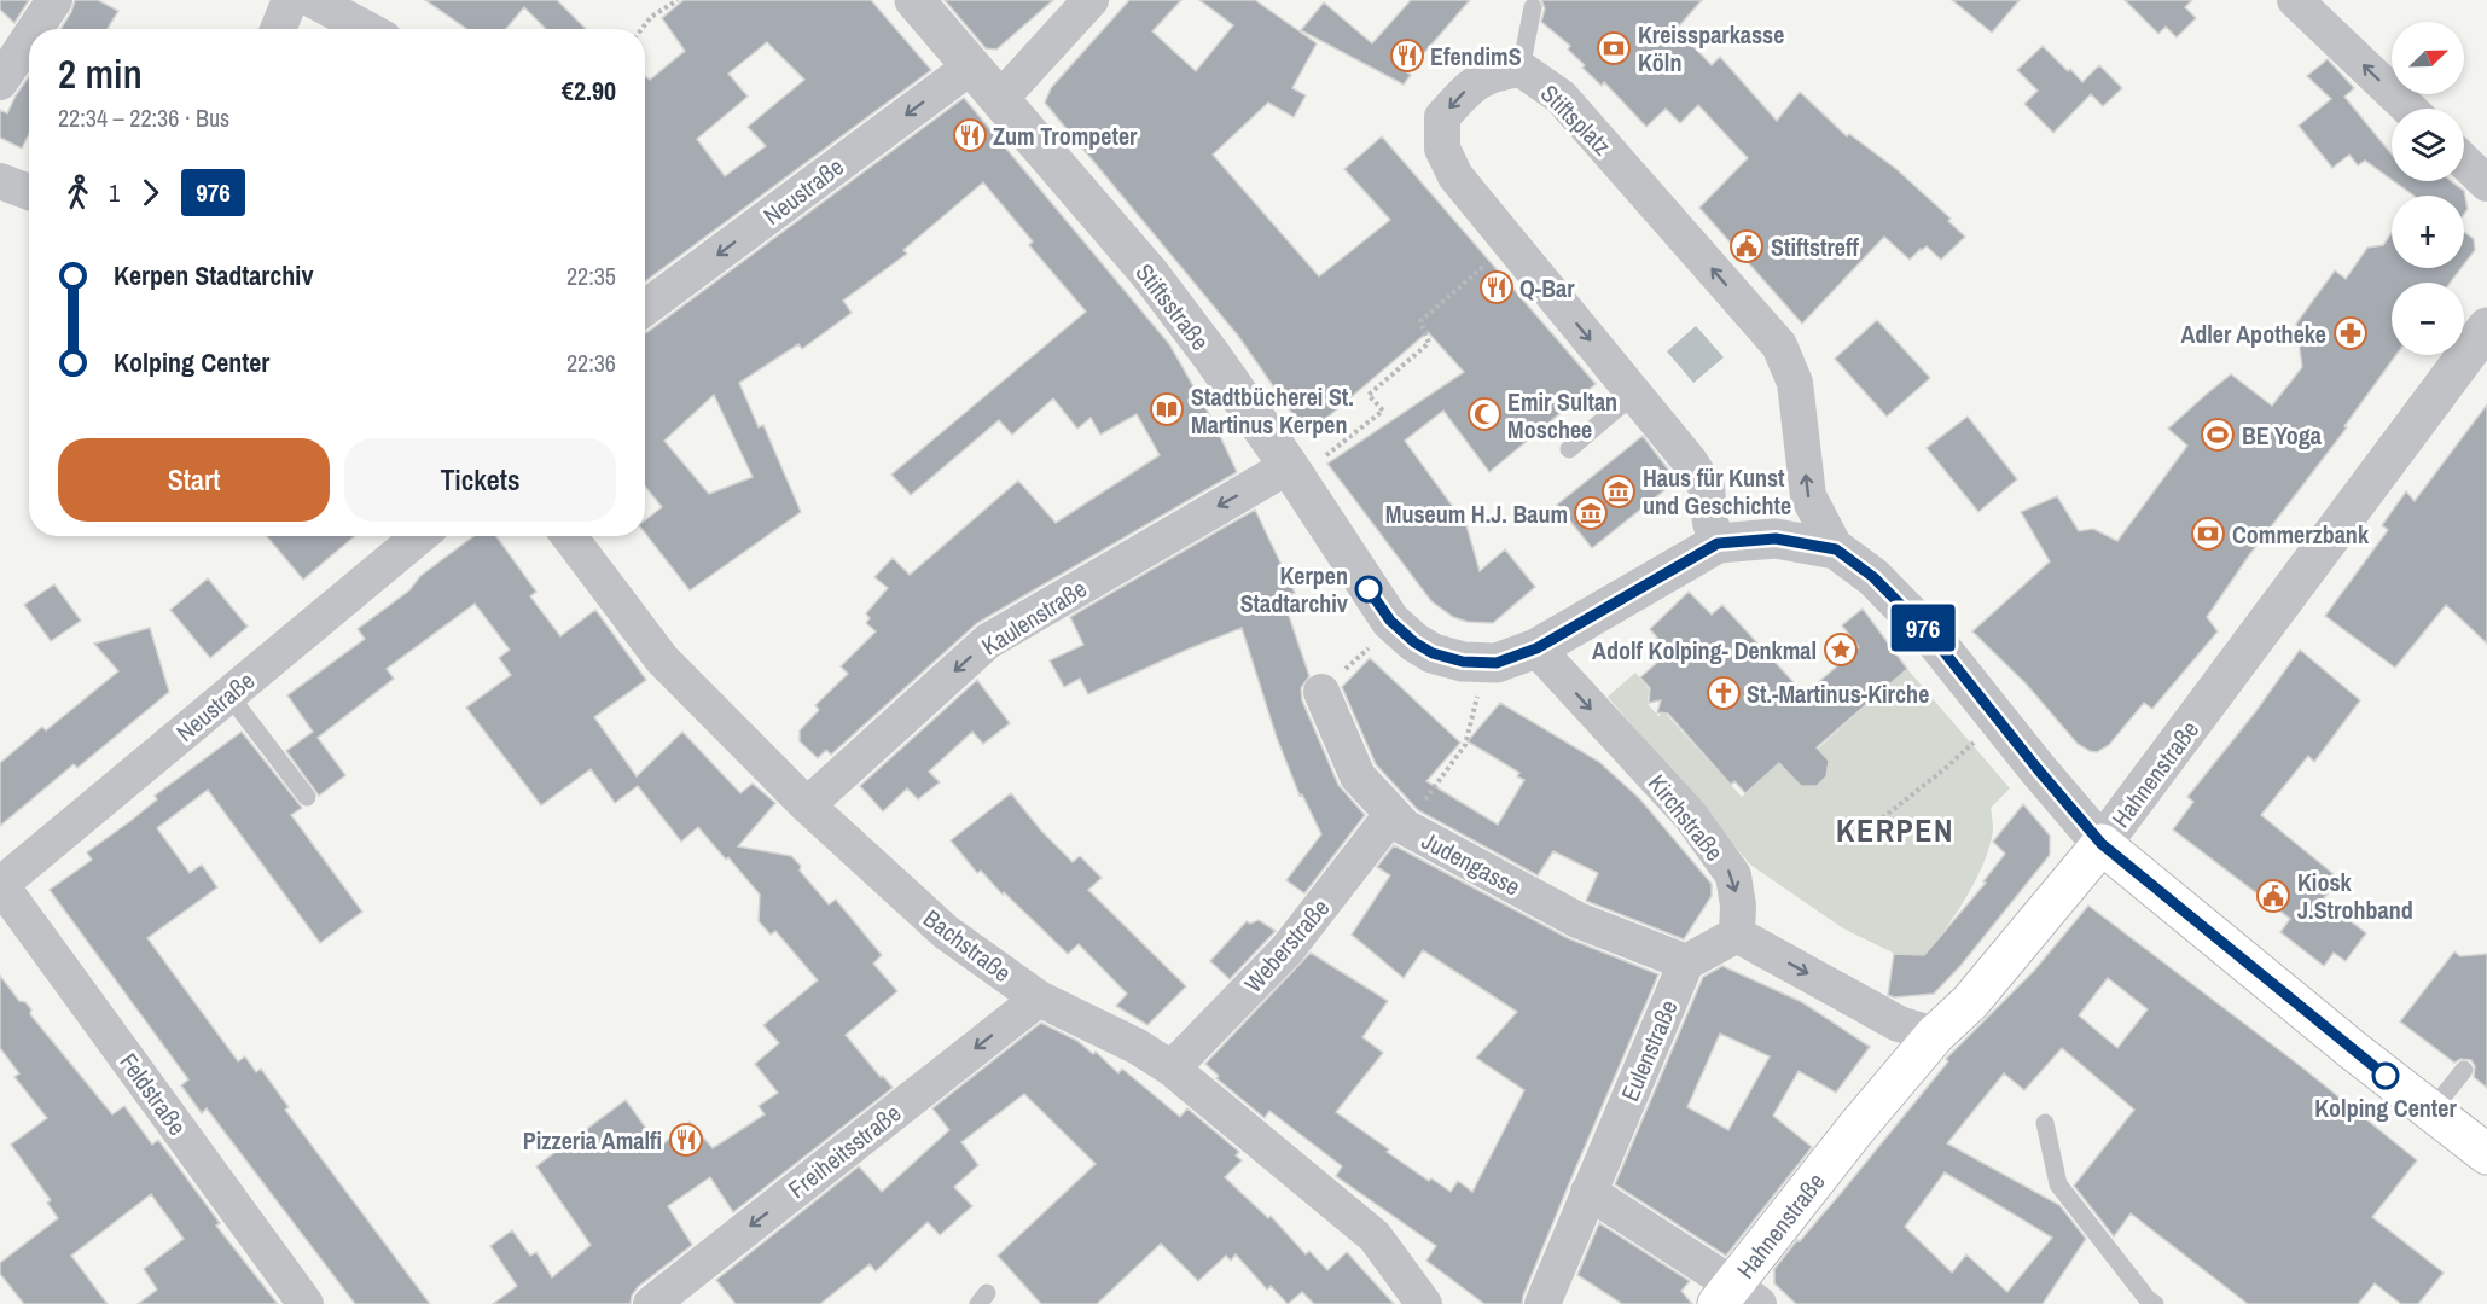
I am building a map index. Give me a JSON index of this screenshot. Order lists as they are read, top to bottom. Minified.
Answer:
{"streets":{"main road":["Hahnenstraße"],"street":["Stiftsplatz","Neustraße","Stiftsstraße","Kaulenstraße","Kirchstraße","Judengasse","Bachstraße","Weberstraße","Eulenstraße","Feldstraße","Freiheitsstraße"]},"crossings":[["Stiftsplatz","Stiftsstraße"],["Neustraße","Stiftsstraße"],["Neustraße","Feldstraße"],["Stiftsstraße","Kaulenstraße"],["Stiftsstraße","Hahnenstraße"],["Stiftsstraße","Kirchstraße"],["Kaulenstraße","Bachstraße"],["Judengasse","Weberstraße"],["Judengasse","Eulenstraße"],["Bachstraße","Weberstraße"],["Bachstraße","Freiheitsstraße"]],"one_way":["Neustraße","Kaulenstraße","Kirchstraße","Freiheitsstraße"],"districts":["KERPEN"],"places":{"bank":["Kreissparkasse Köln","Commerzbank"],"restaurant":["EfendimS","Zum Trompeter","Q-Bar","Pizzeria Amalfi"],"public building":["Stiftstreff","Kiosk J.Strohband"],"pharmacy":["Adler Apotheke"],"library":["Stadtbücherei St. Martinus Kerpen"],"mosque":["Emir Sultan Moschee"],"sports":["BE Yoga"],"museum":["Haus für Kunst und Geschichte","Museum H.J. Baum"],"other":["Kerpen Stadtarchiv","Kolping Center"],"place":["Adolf Kolping- Denkmal"],"church":["St.-Martinus-Kirche"]},"lines":["bus line 976"],"north":"top right","page":{"on_map":"976","map_buttons":["+","−"],"heading":["2 min","22:34 – 22:36 · Bus","€2.90"],"legs":["1","976"],"list":[{"name":"Kerpen Stadtarchiv","value":"22:35"},{"name":"Kolping Center","value":"22:36"}],"buttons":["Start","Tickets"]}}
